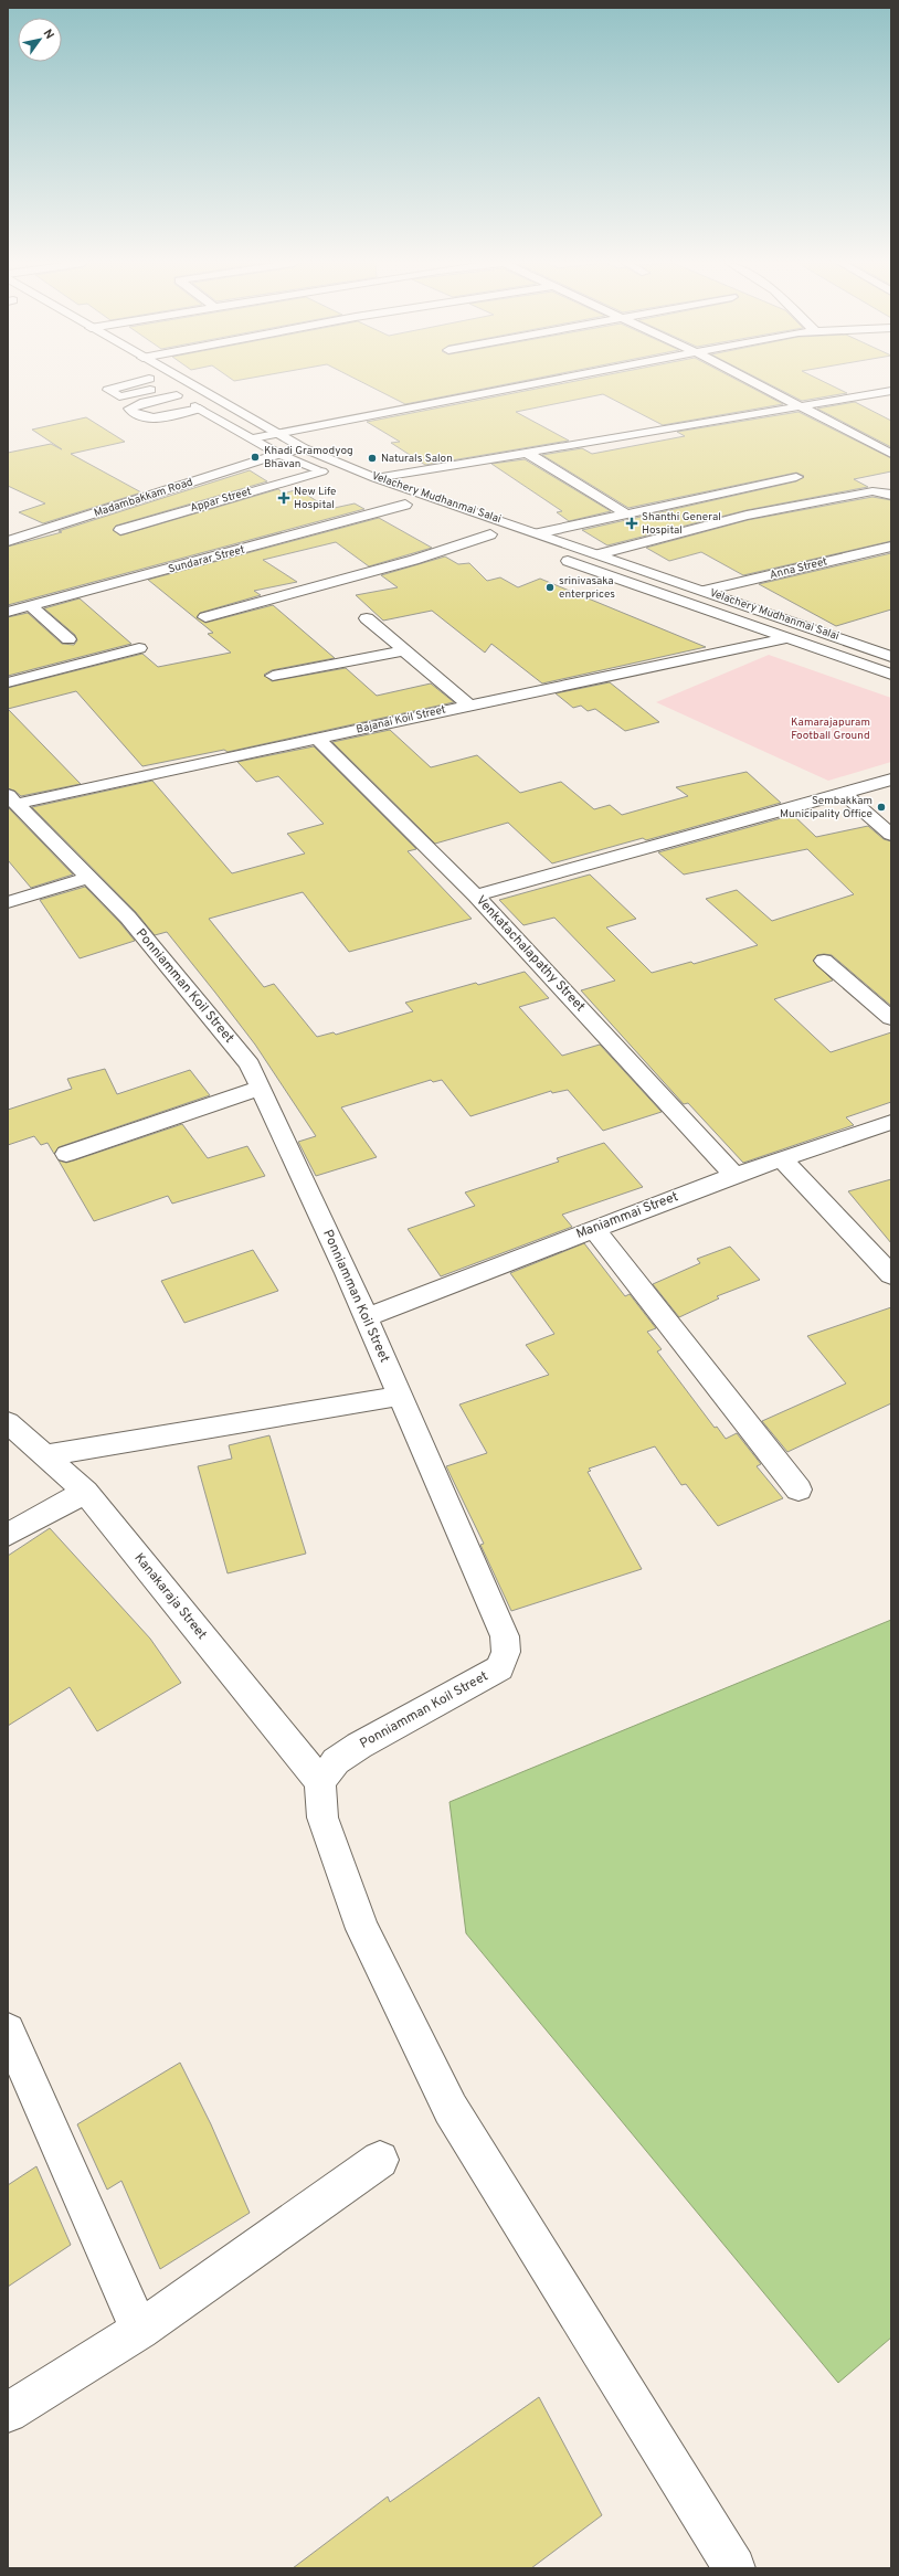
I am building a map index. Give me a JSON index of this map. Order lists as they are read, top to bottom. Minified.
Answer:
{"streets":{"street":["Madambakkam Road","Velachery Mudhanmai Salai","Appar Street","Sundarar Street","Anna Street","Bajanai Koil Street","Venkatachalapathy Street","Ponniamman Koil Street","Maniammai Street","Kanakaraja Street"]},"crossings":[["Madambakkam Road","Velachery Mudhanmai Salai"],["Velachery Mudhanmai Salai","Sundarar Street"],["Velachery Mudhanmai Salai","Anna Street"],["Velachery Mudhanmai Salai","Bajanai Koil Street"],["Bajanai Koil Street","Venkatachalapathy Street"],["Bajanai Koil Street","Ponniamman Koil Street"],["Venkatachalapathy Street","Maniammai Street"],["Ponniamman Koil Street","Maniammai Street"],["Ponniamman Koil Street","Kanakaraja Street"]],"parks":["Kamarajapuram Football Ground"],"places":{"other":["Khadi Gramodyog Bhavan","Naturals Salon","srinivasaka enterprices","Sembakkam Municipality Office"],"health":["New Life Hospital","Shanthi General Hospital"]},"north":"top right"}
